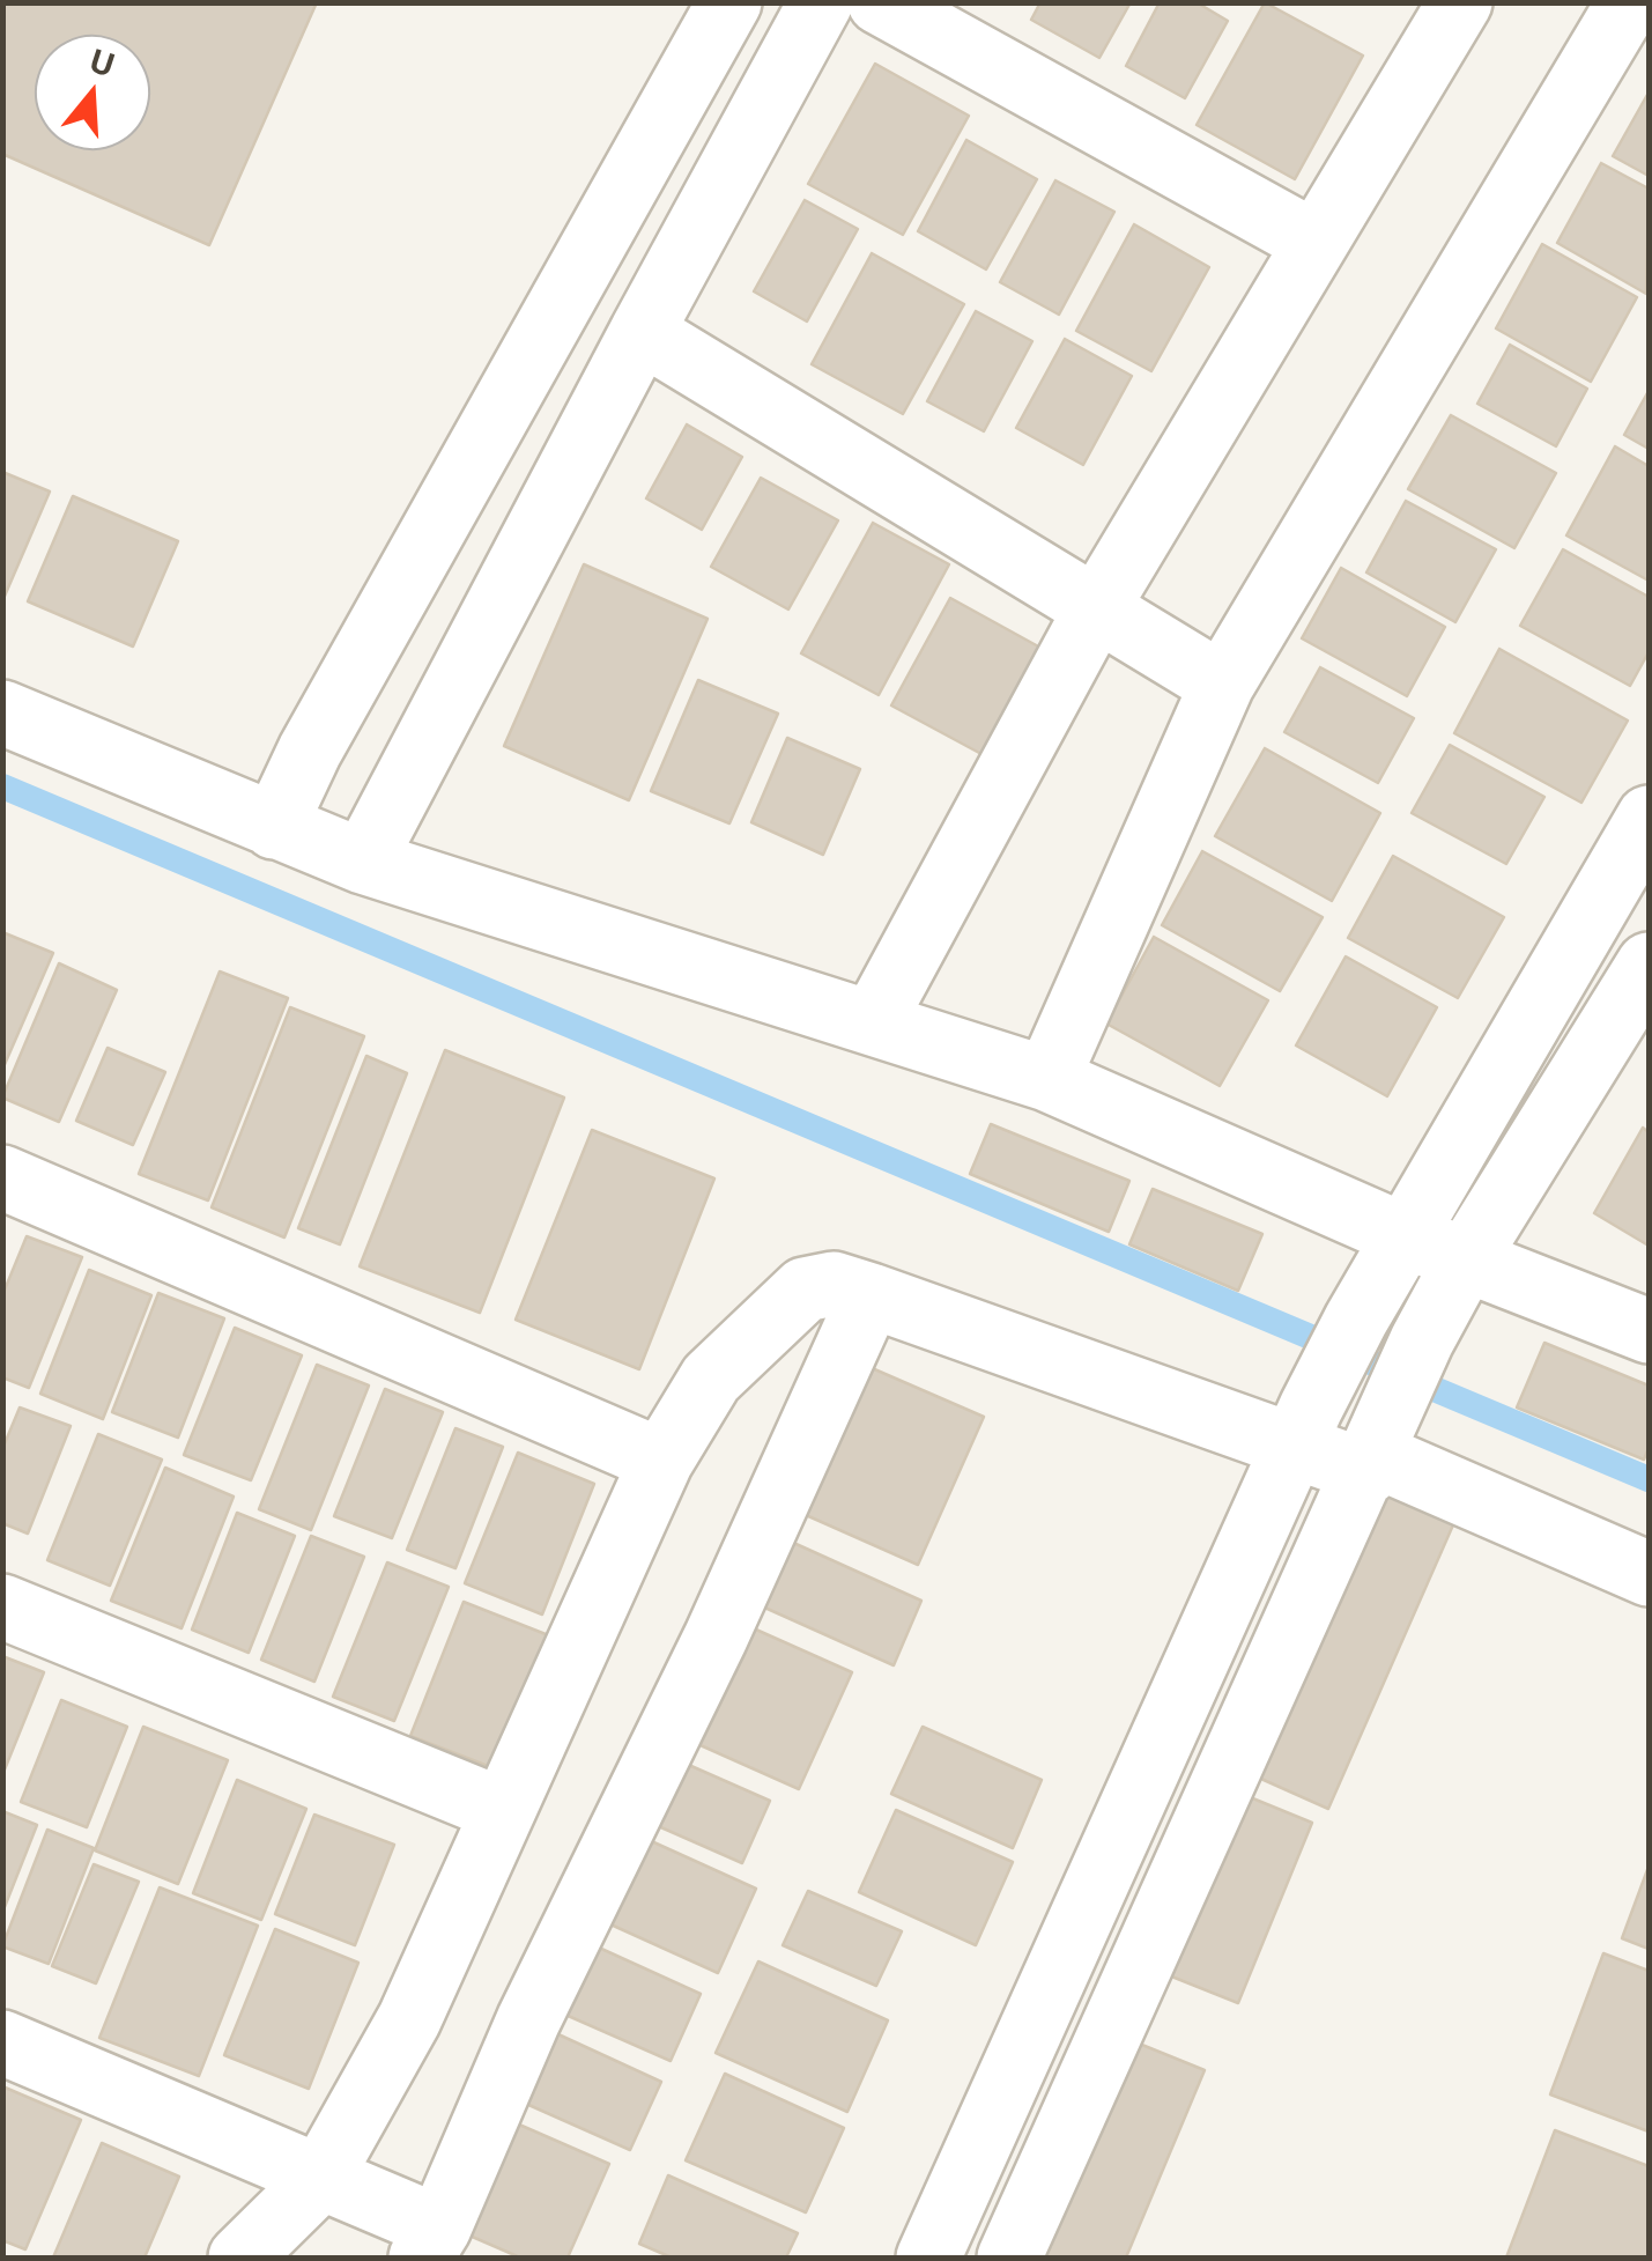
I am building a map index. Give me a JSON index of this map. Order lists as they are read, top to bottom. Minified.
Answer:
{"north":"top"}
